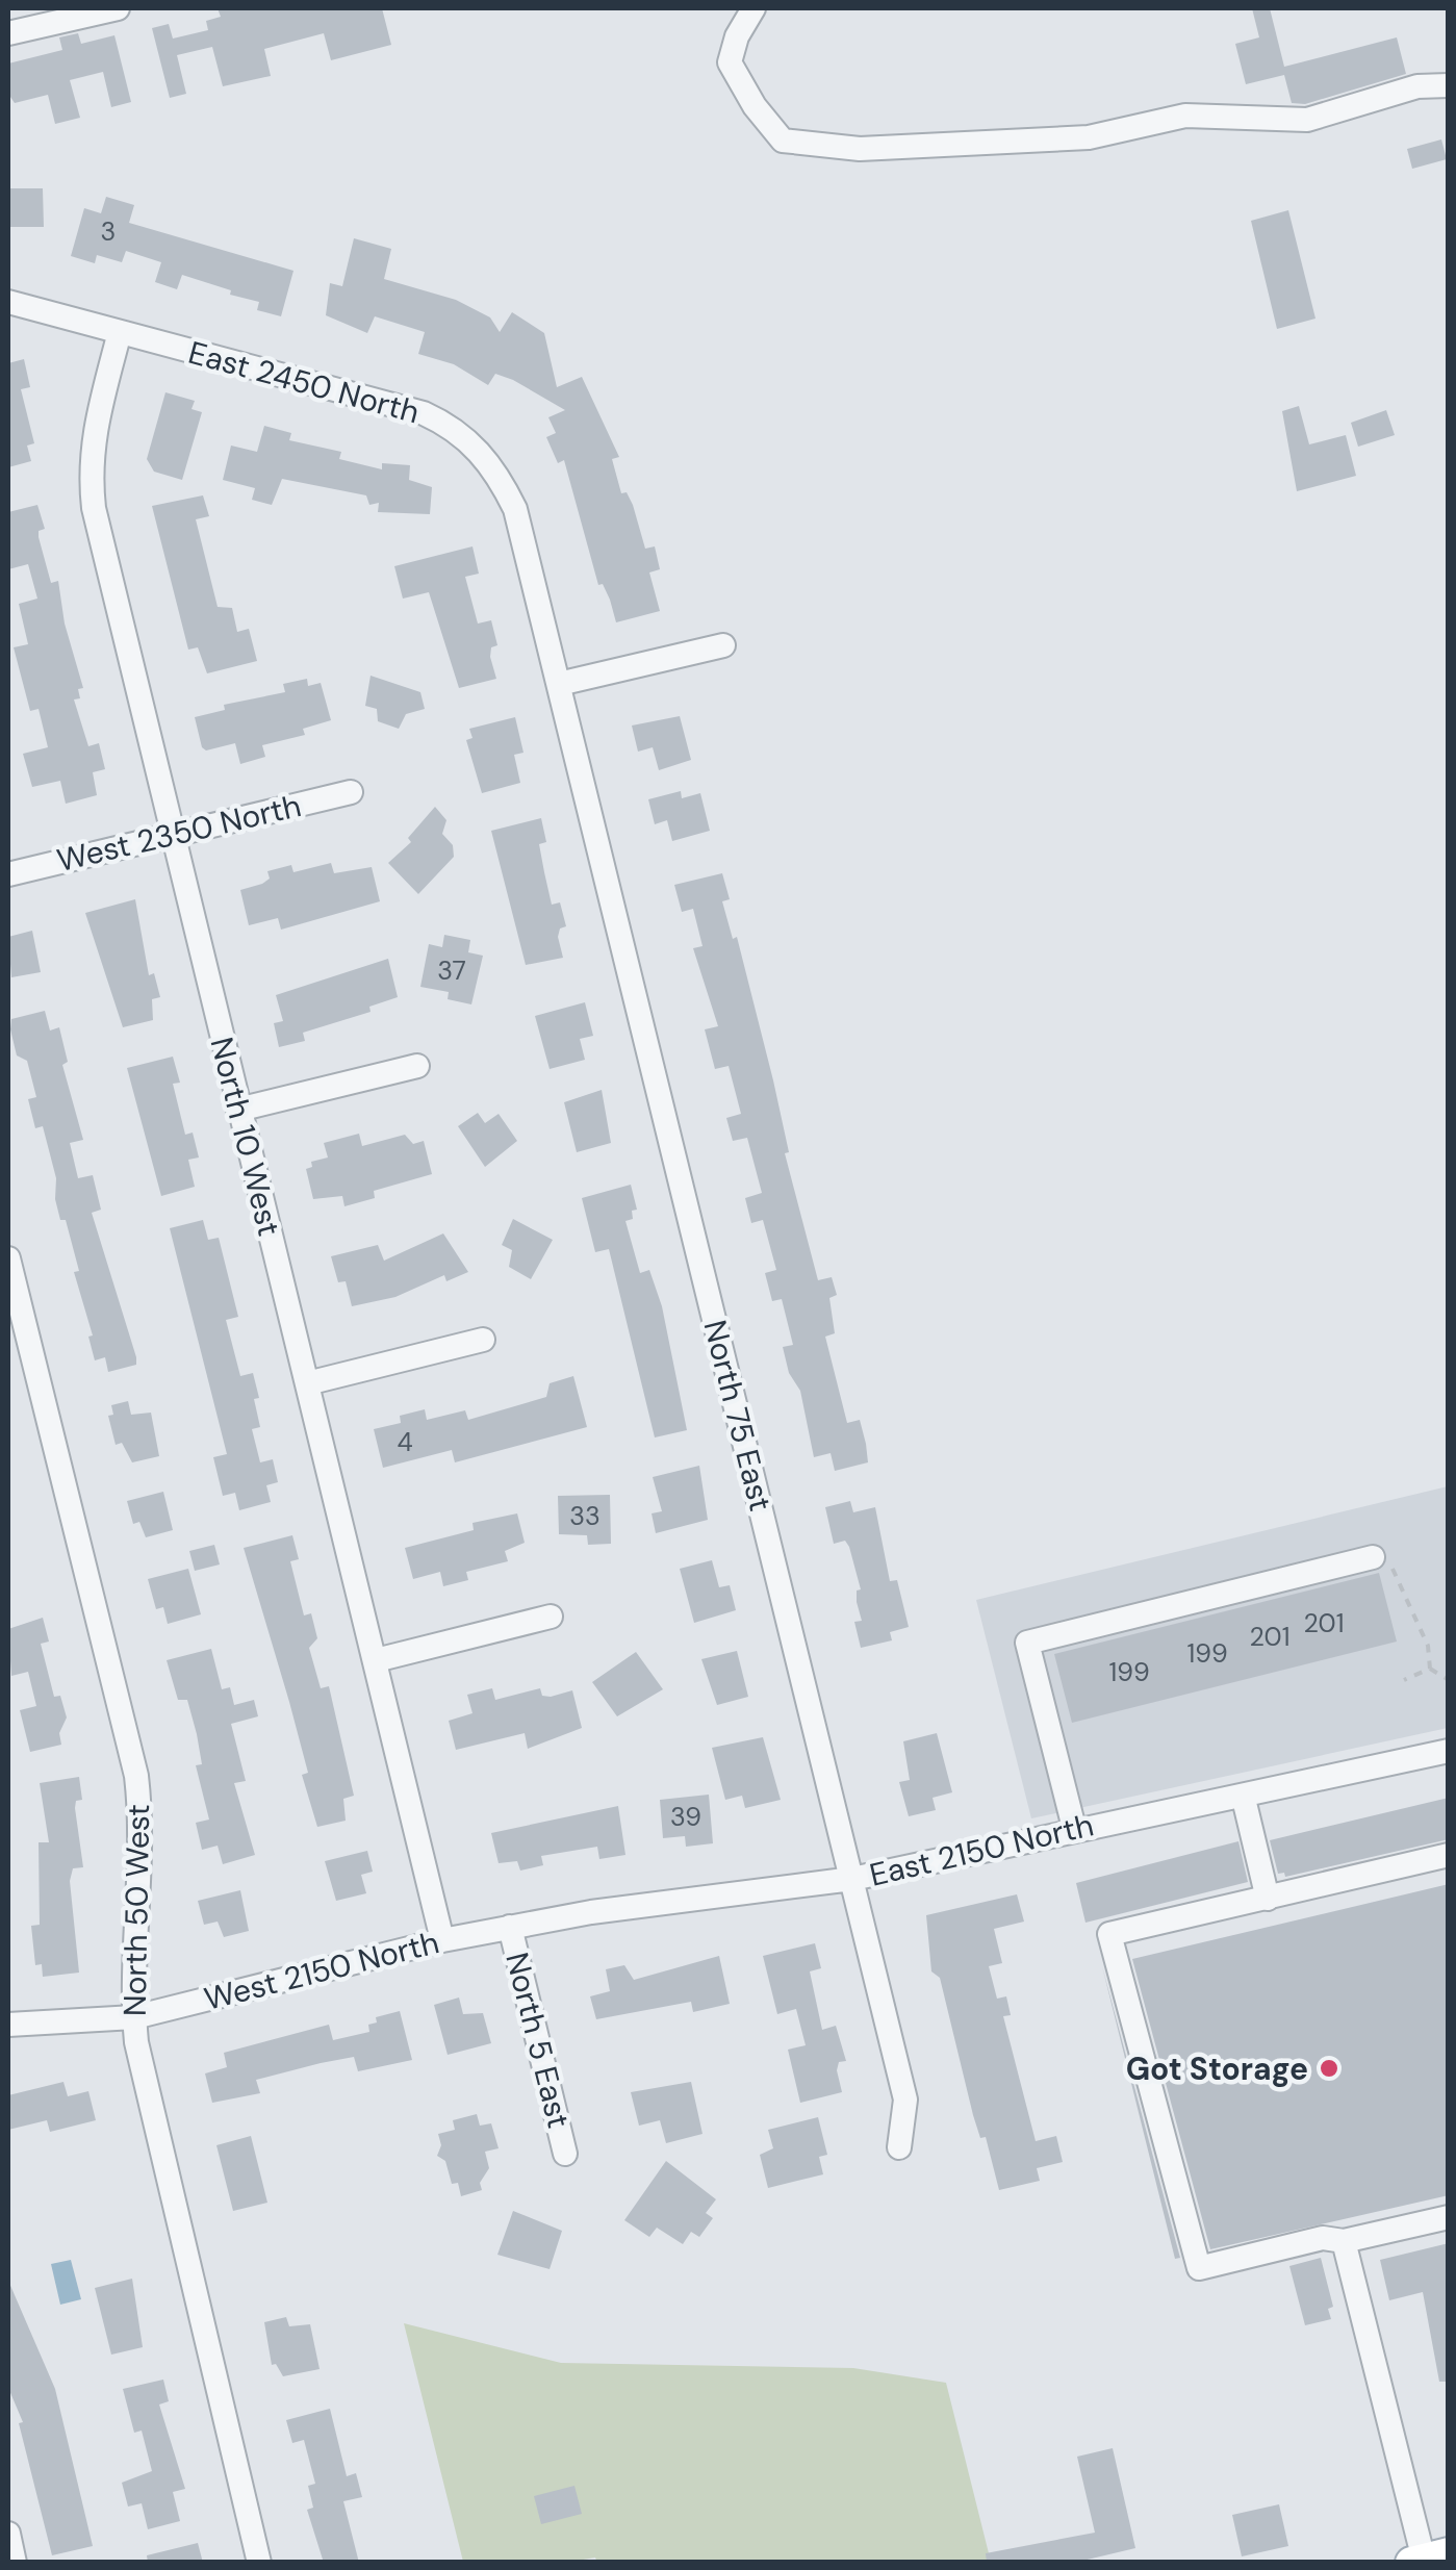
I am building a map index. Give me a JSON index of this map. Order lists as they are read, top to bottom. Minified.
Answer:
{"streets":{"street":["East 2450 North","West 2350 North","North 10 West","North 75 East","East 2150 North","North 50 West","West 2150 North","North 5 East"]},"crossings":[["East 2450 North","North 10 West"],["East 2450 North","North 75 East"],["West 2350 North","North 10 West"],["North 10 West","West 2150 North"],["North 75 East","East 2150 North"],["East 2150 North","West 2150 North"],["East 2150 North","North 5 East"],["North 50 West","West 2150 North"],["West 2150 North","North 5 East"]],"places":["Got Storage"],"house_numbers":["3","37","4","33","201","201","199","199","39"]}
